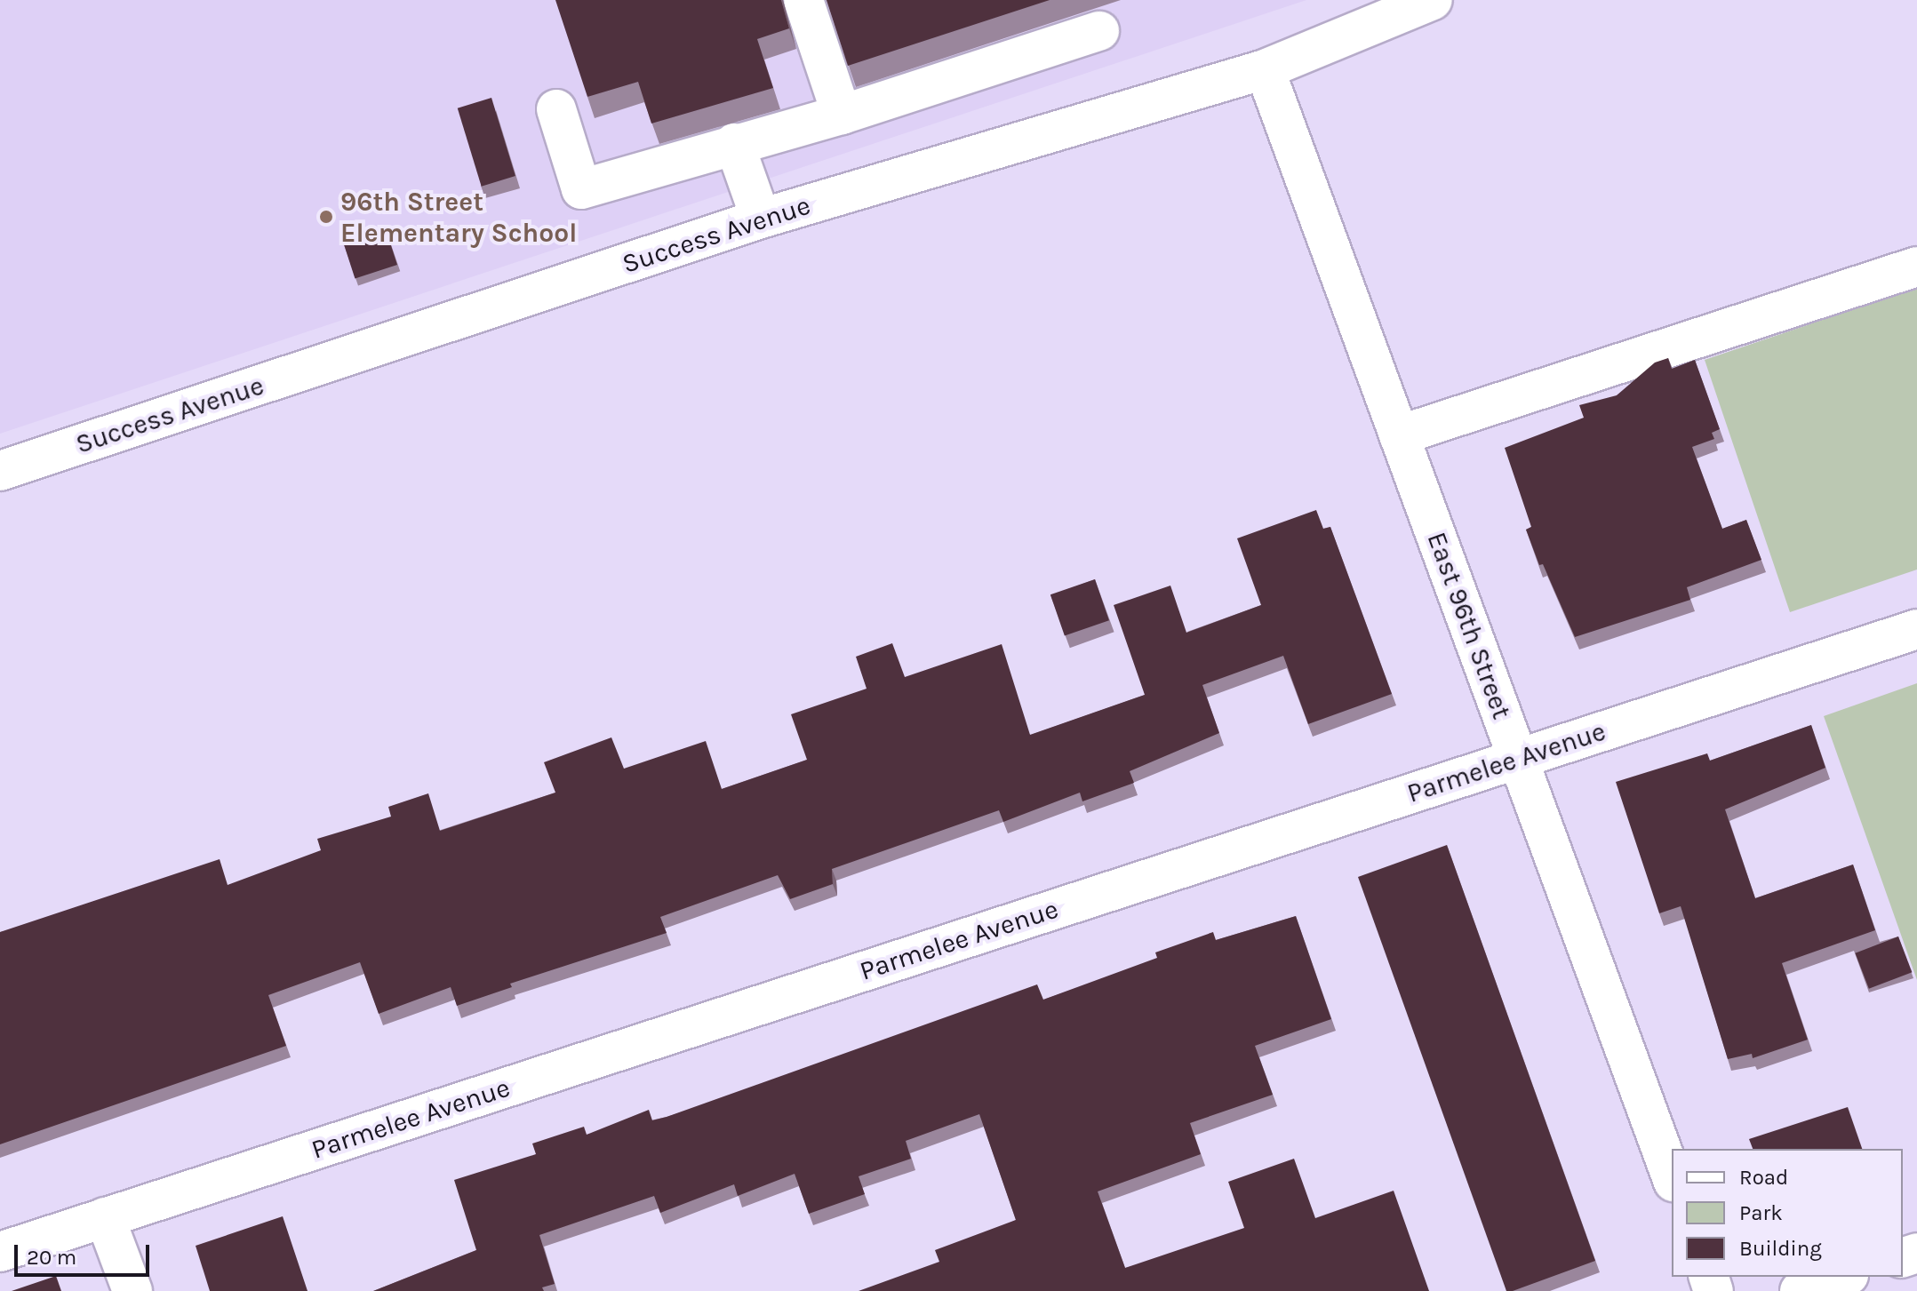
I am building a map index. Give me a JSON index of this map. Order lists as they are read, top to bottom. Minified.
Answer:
{"streets":{"street":["Success Avenue","East 96th Street","Parmelee Avenue"]},"crossings":[["Success Avenue","East 96th Street"],["East 96th Street","Parmelee Avenue"]],"places":["96th Street Elementary School"],"legend":["Road","Park","Building"],"scale_bar":"20 m"}
